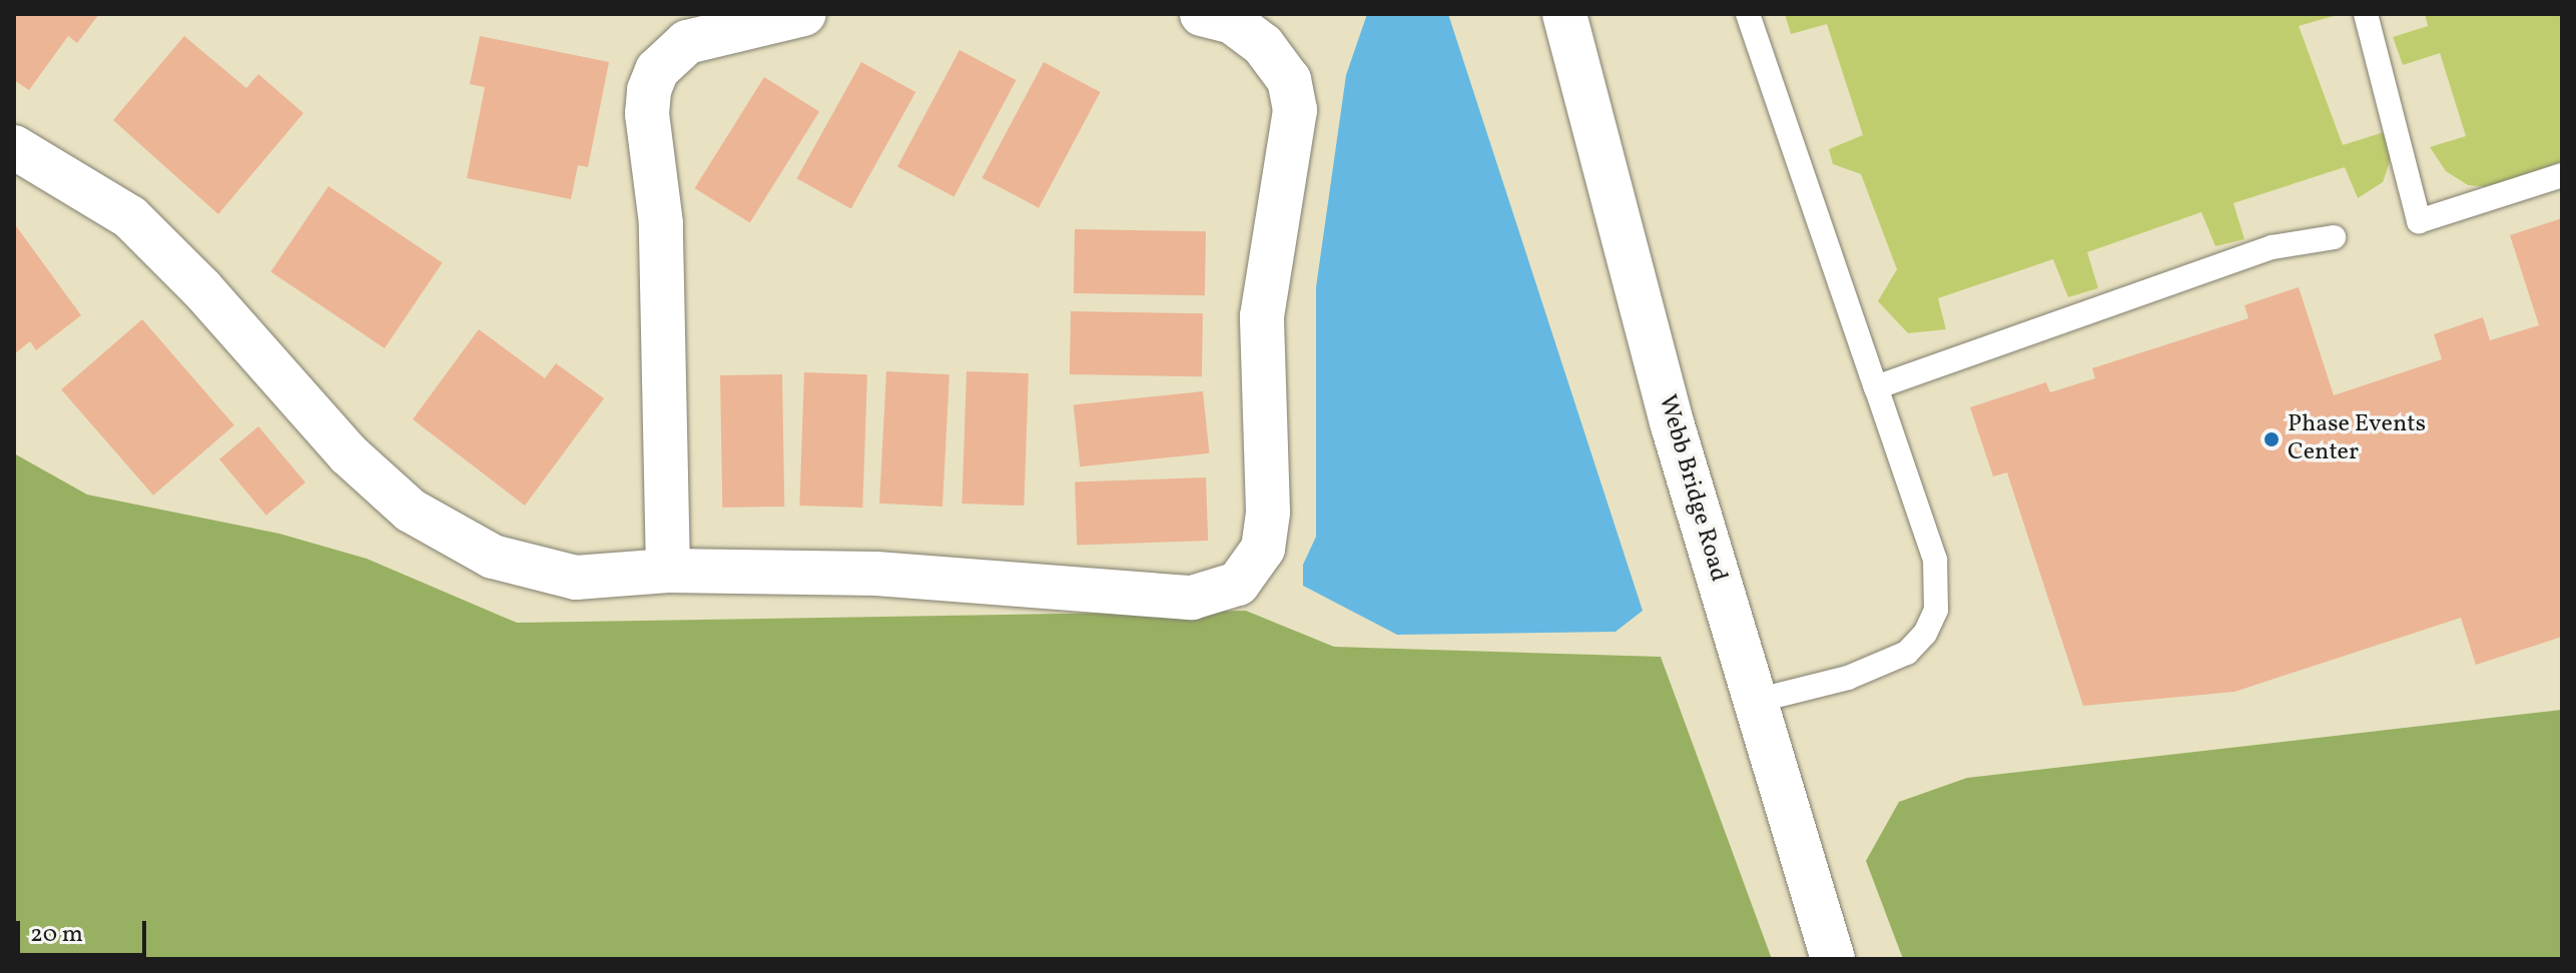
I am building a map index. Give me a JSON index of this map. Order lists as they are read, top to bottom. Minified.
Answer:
{"streets":{"street":["Webb Bridge Road"]},"places":["Phase Events Center"],"scale_bar":"20 m"}
